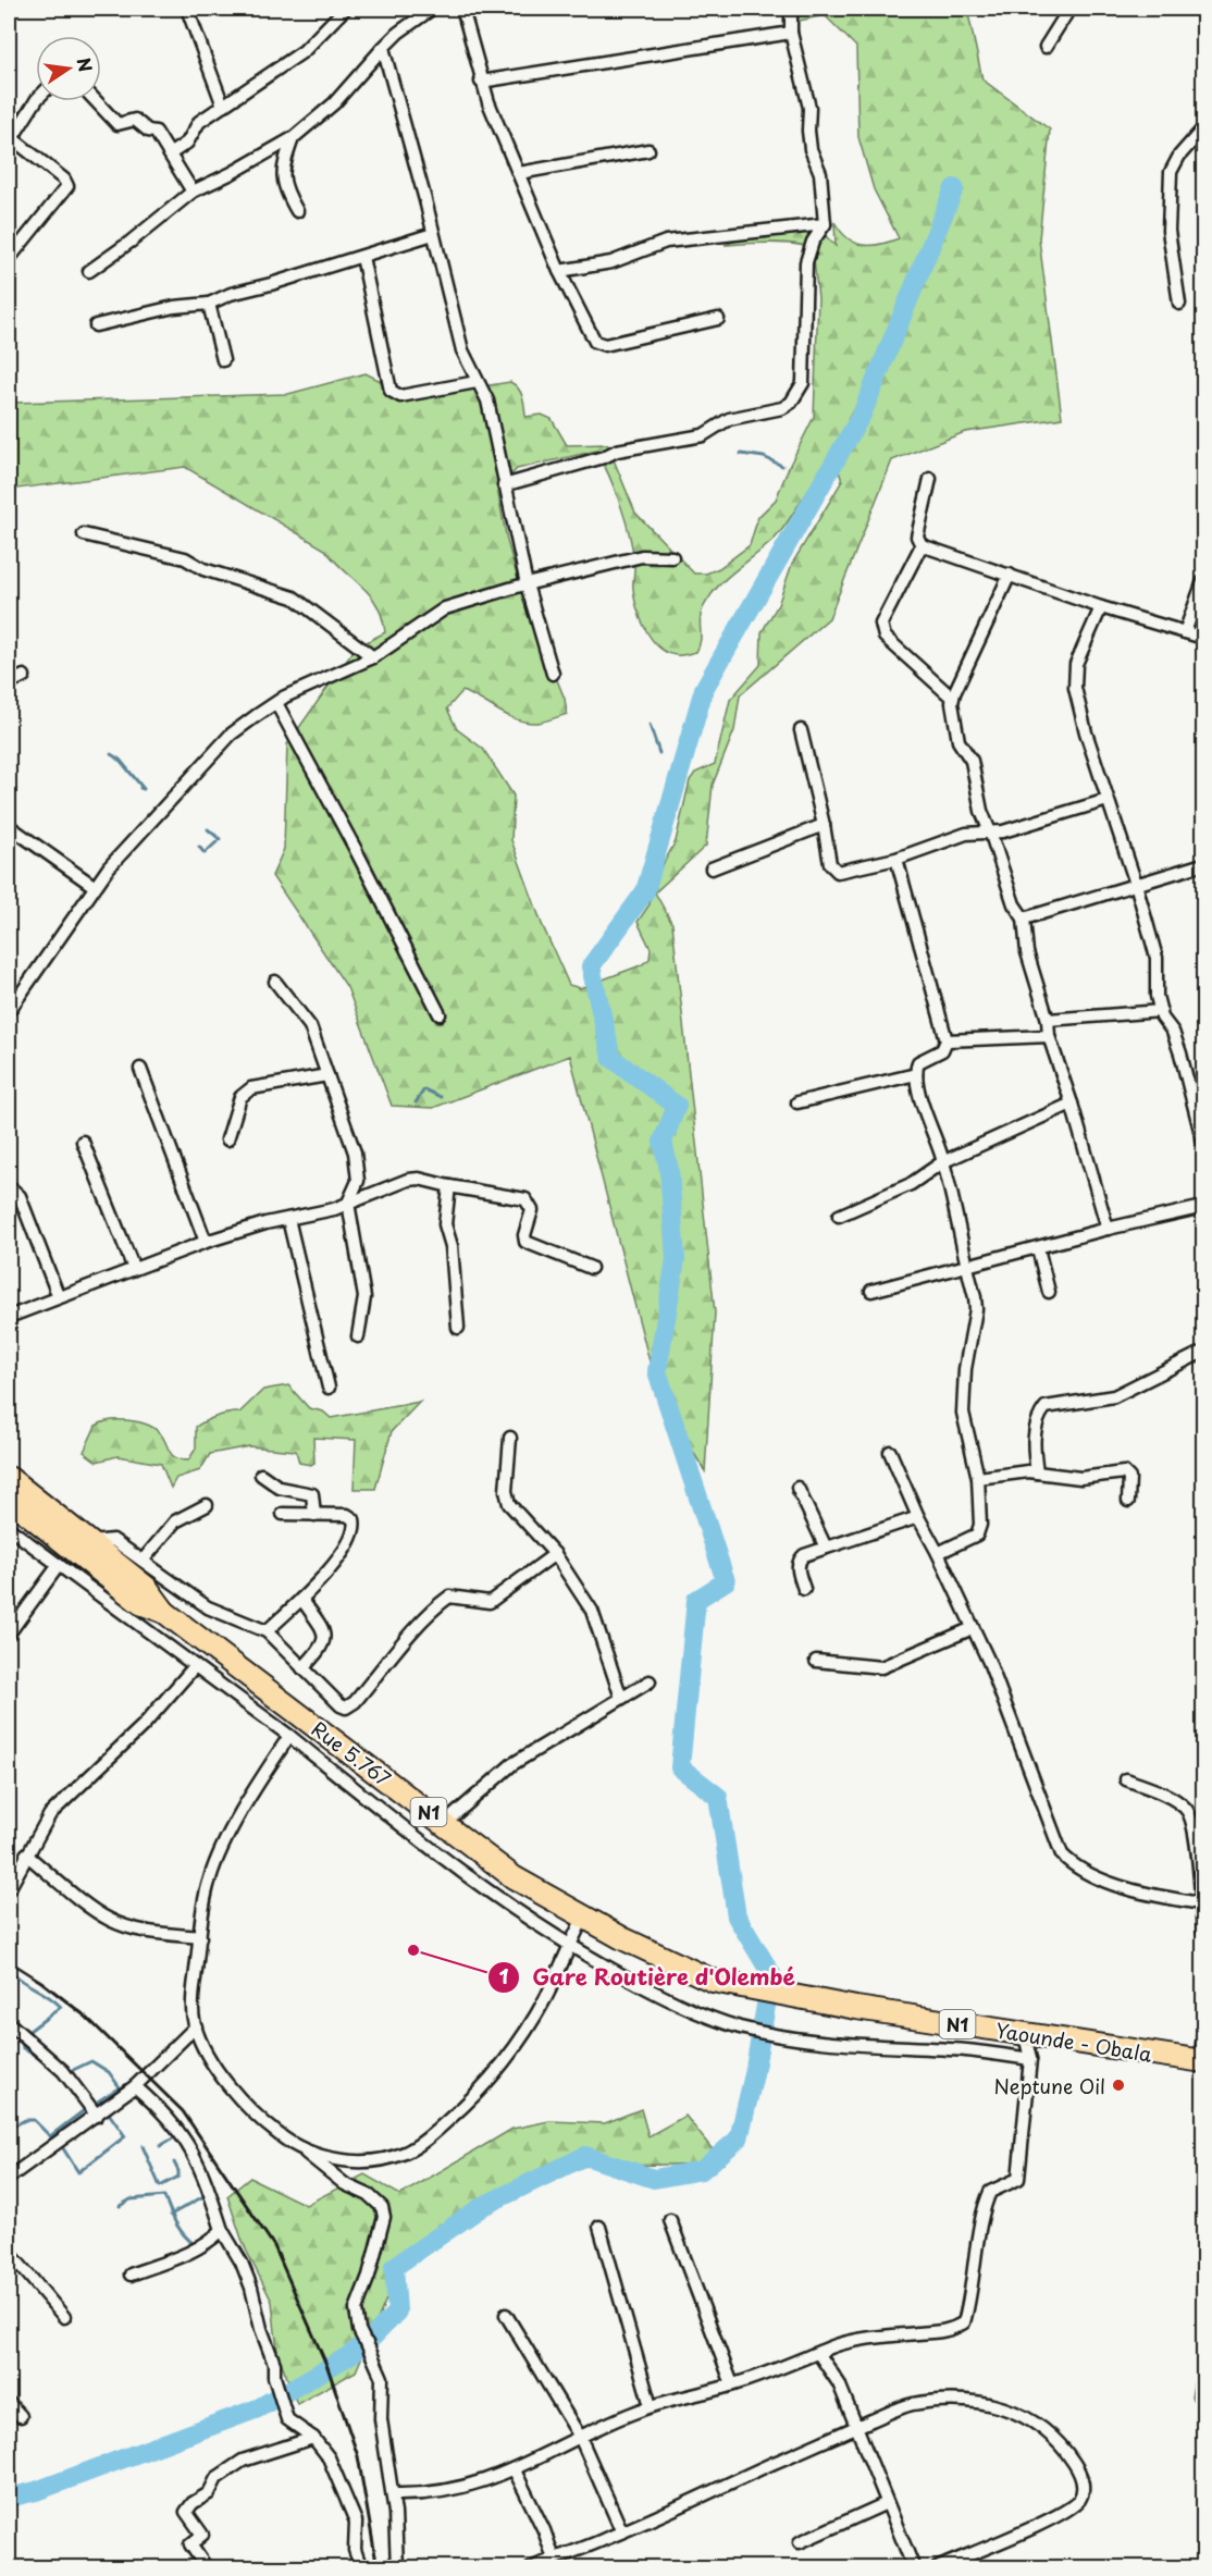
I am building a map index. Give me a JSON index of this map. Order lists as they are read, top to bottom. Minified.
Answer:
{"streets":{"highway":["Rue 5.767","N1","Yaounde - Obala"]},"crossings":[["Rue 5.767","N1"],["Rue 5.767","Yaounde - Obala"]],"places":["Gare Routière d'Olembé","Neptune Oil"],"north":"right"}
